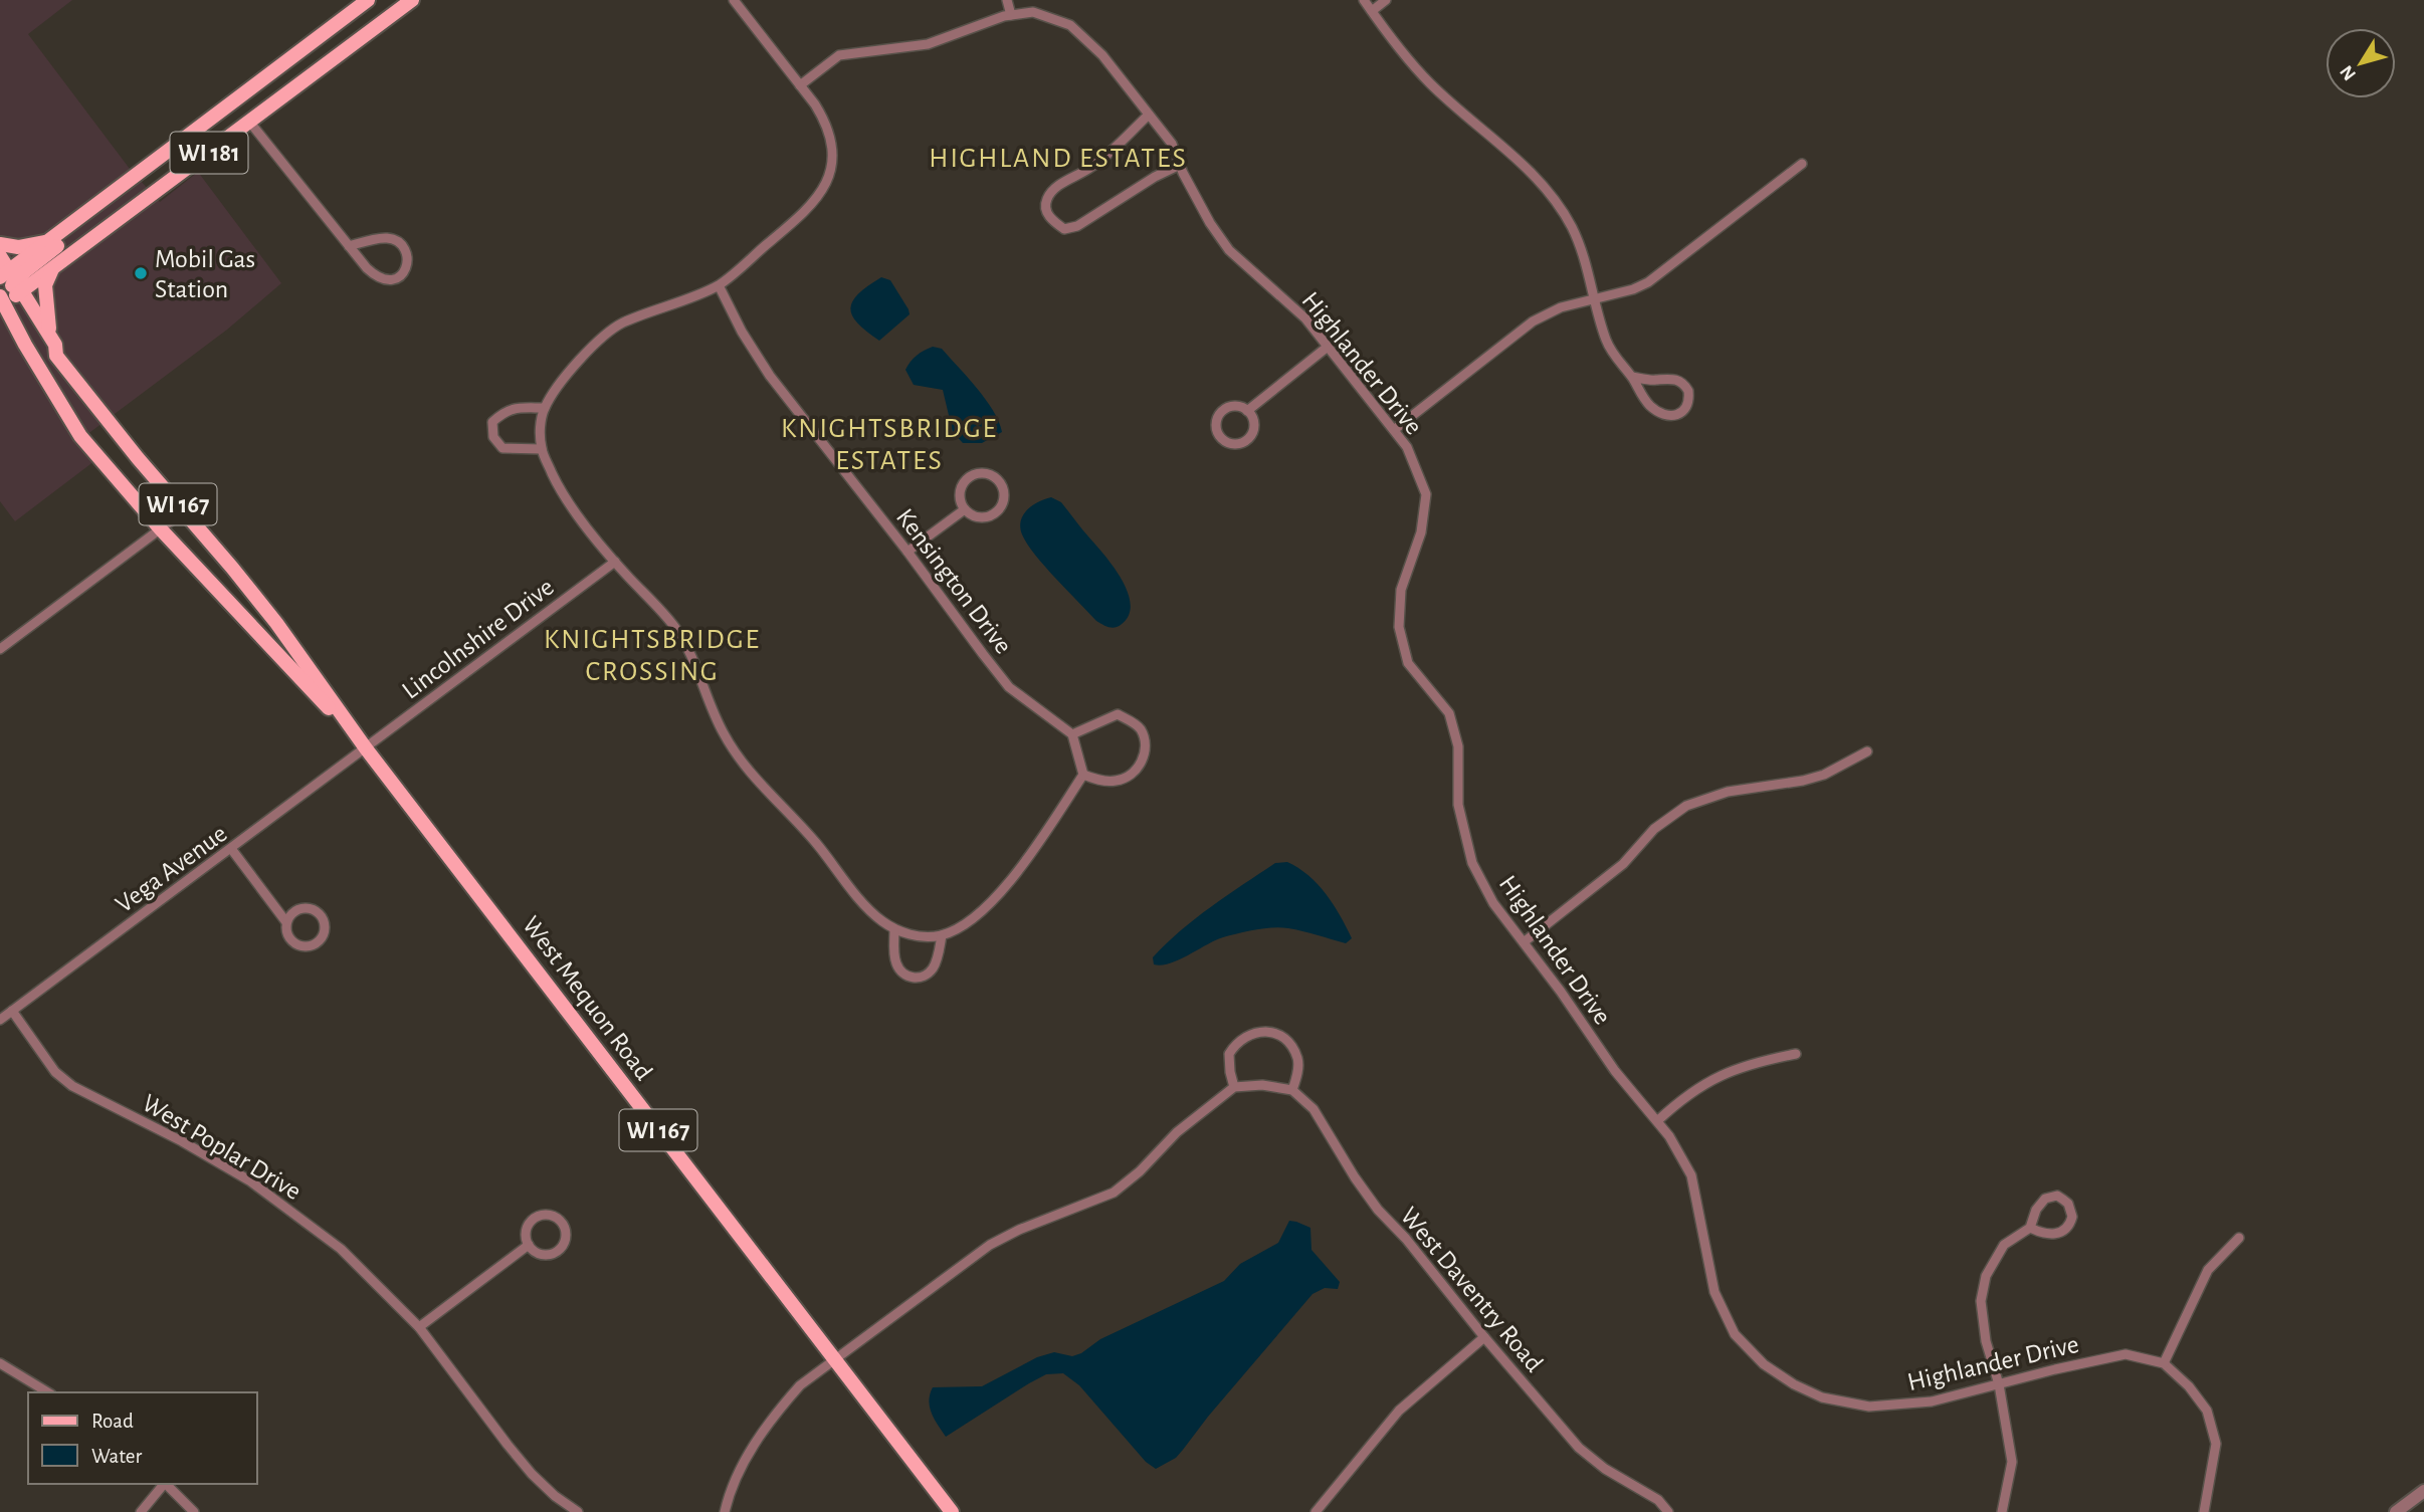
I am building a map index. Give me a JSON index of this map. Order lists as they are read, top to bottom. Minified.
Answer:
{"streets":{"main road":["WI 181","WI 167","West Mequon Road"],"street":["Highlander Drive","Kensington Drive","Lincolnshire Drive","Vega Avenue","West Poplar Drive","West Daventry Road"]},"crossings":[["WI 181","West Mequon Road"],["Lincolnshire Drive","Vega Avenue"],["Lincolnshire Drive","West Mequon Road"],["Vega Avenue","West Mequon Road"],["Vega Avenue","West Poplar Drive"]],"districts":["HIGHLAND ESTATES","KNIGHTSBRIDGE ESTATES","KNIGHTSBRIDGE CROSSING"],"places":["Mobil Gas Station"],"legend":["Road","Water"],"north":"bottom left"}
